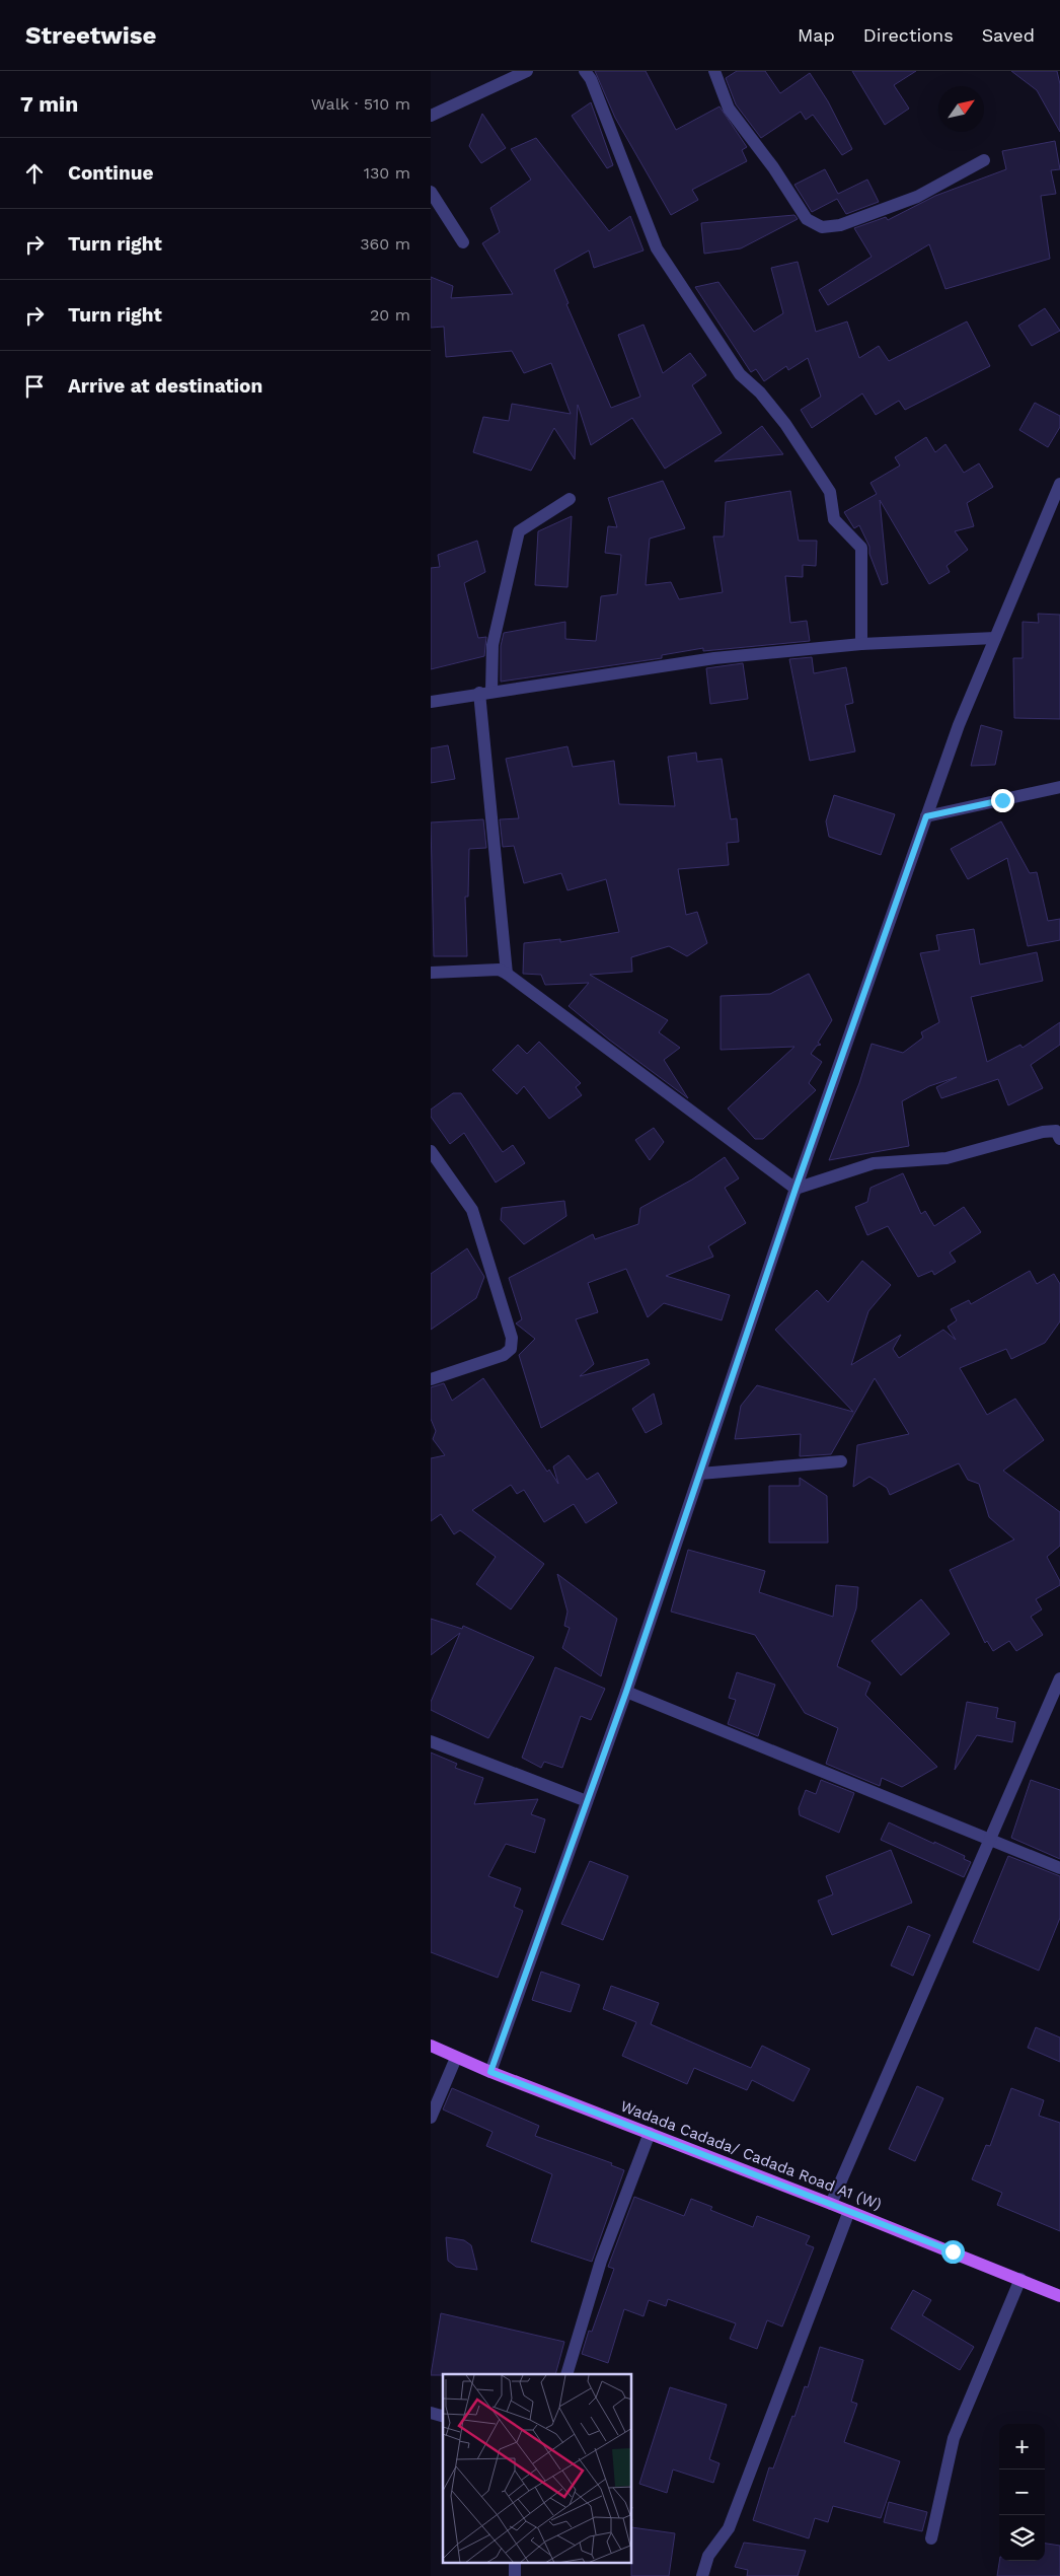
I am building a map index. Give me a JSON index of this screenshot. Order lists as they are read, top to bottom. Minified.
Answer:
{"streets":{"main road":["Wadada Cadada/ Cadada Road A1 (W)"]},"north":"top right","page":{"header":"Streetwise","nav":["Map","Directions","Saved"],"heading":["7 min","Walk · 510 m"],"list":[["Continue","130 m"],["Turn right","360 m"],["Turn right","20 m"],"Arrive at destination"],"map_buttons":["+","−"]}}
